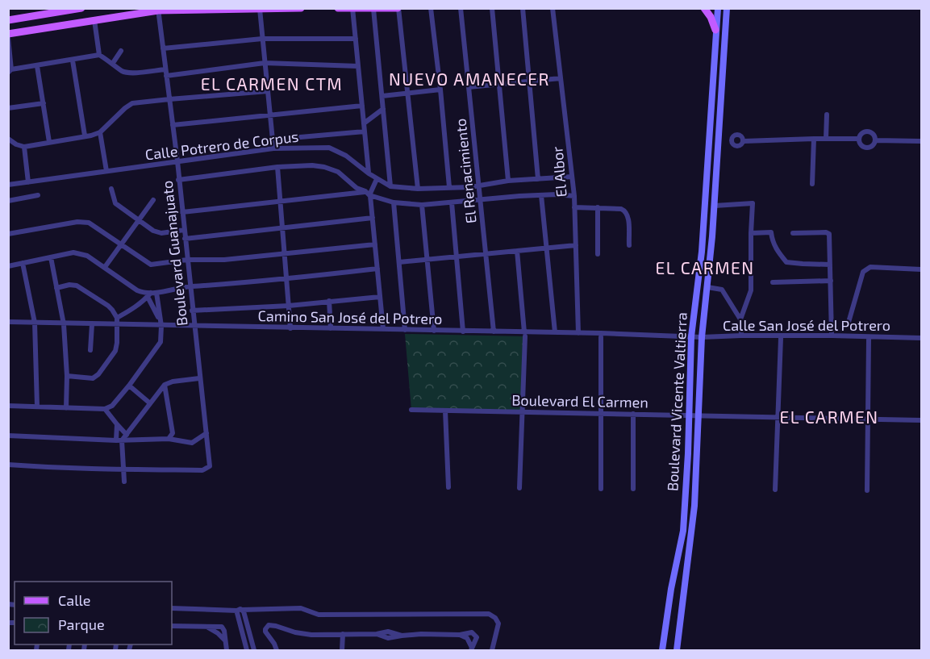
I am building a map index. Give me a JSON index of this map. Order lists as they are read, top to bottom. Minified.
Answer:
{"streets":{"main road":["Boulevard Vicente Valtierra"],"street":["Calle Potrero de Corpus","El Renacimiento","El Albor","Boulevard Guanajuato","Camino San José del Potrero","Calle San José del Potrero","Boulevard El Carmen"]},"crossings":[["Calle Potrero de Corpus","El Renacimiento"],["Calle Potrero de Corpus","El Albor"],["Calle Potrero de Corpus","Boulevard Guanajuato"],["El Renacimiento","Camino San José del Potrero"],["El Albor","Camino San José del Potrero"],["Boulevard Guanajuato","Camino San José del Potrero"],["Camino San José del Potrero","Calle San José del Potrero"],["Camino San José del Potrero","Boulevard Vicente Valtierra"],["Calle San José del Potrero","Boulevard Vicente Valtierra"],["Boulevard El Carmen","Boulevard Vicente Valtierra"]],"districts":["NUEVO AMANECER","EL CARMEN CTM","EL CARMEN","EL CARMEN"],"legend":["Calle","Parque"]}
